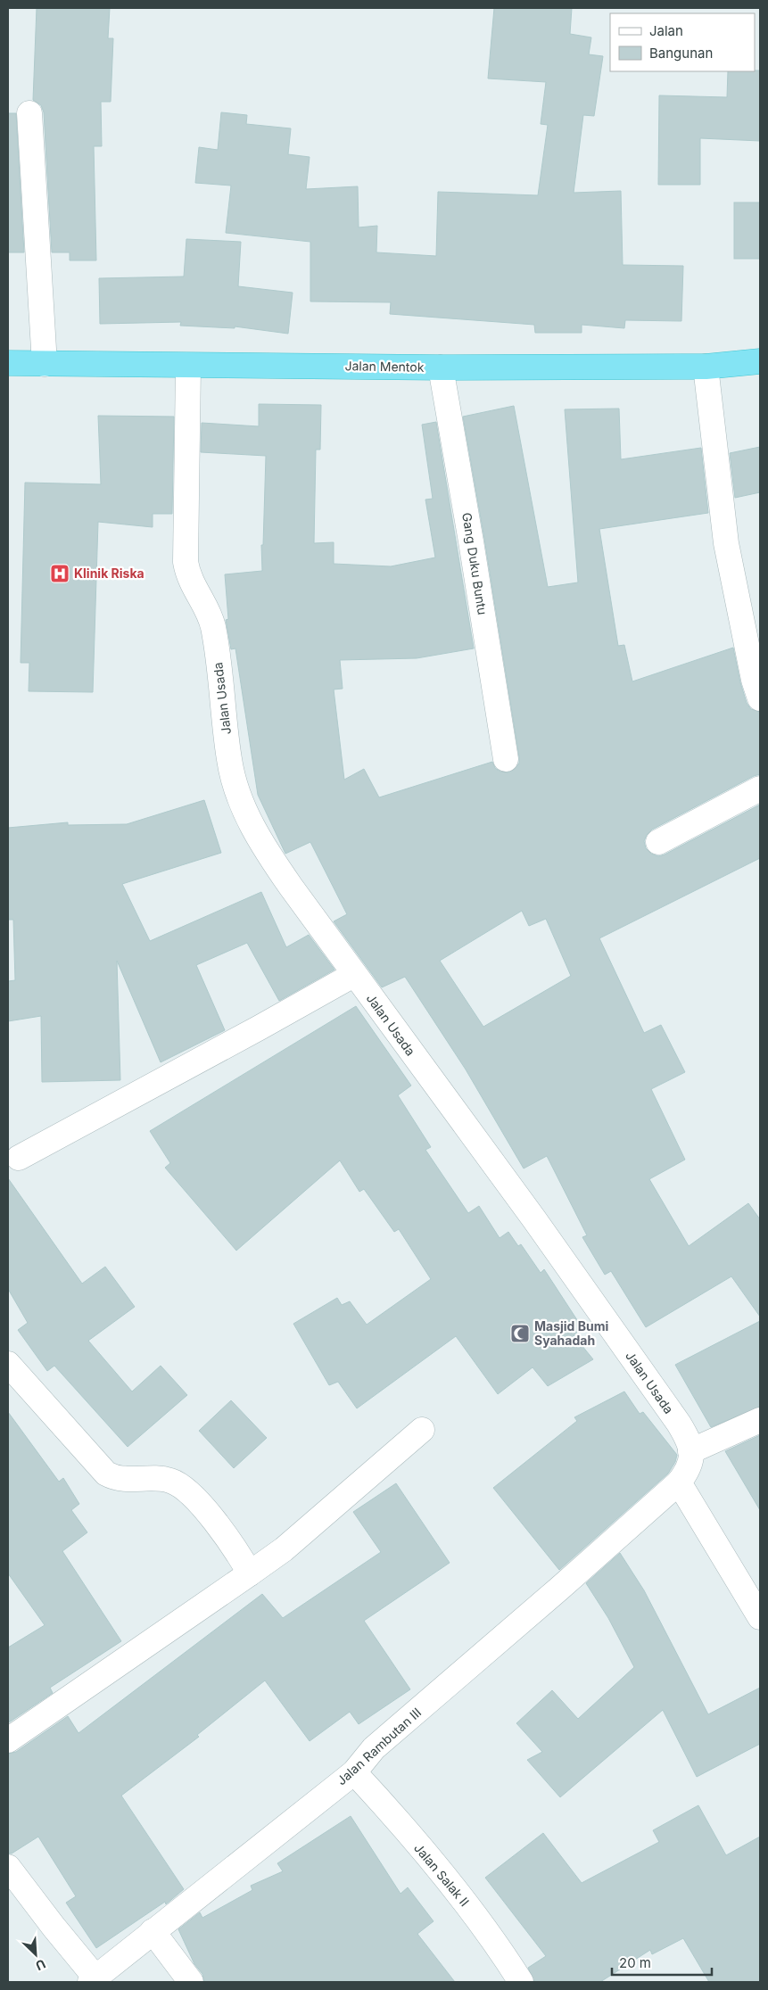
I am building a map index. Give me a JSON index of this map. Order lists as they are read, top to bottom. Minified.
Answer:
{"streets":{"highway":["Jalan Mentok"],"street":["Gang Duku Buntu","Jalan Usada","Jalan Rambutan III","Jalan Salak II"]},"crossings":[["Jalan Mentok","Gang Duku Buntu"],["Jalan Mentok","Jalan Usada"],["Jalan Rambutan III","Jalan Salak II"]],"places":{"hospital":["Klinik Riska"],"mosque":["Masjid Bumi Syahadah"]},"legend":["Jalan","Bangunan"],"scale_bar":"20 m","north":"bottom right"}
